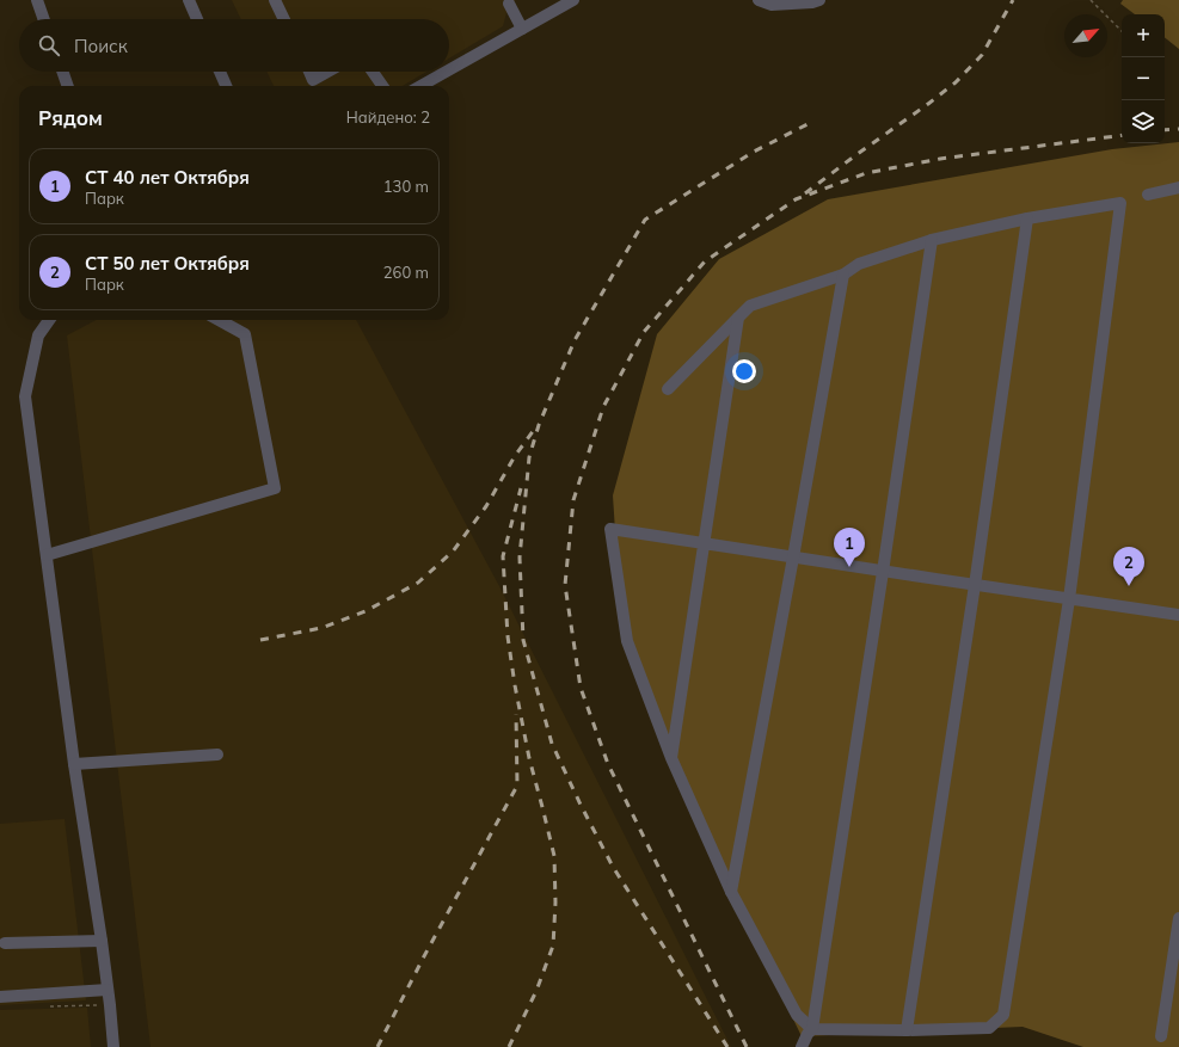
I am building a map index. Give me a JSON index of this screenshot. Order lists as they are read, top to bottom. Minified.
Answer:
{"north":"top right","page":{"map_buttons":["+","−"],"search":"Поиск","heading":["Рядом","Найдено: 2"],"list":[{"mark":"1","name":"СТ 40 лет Октября","note":"Парк","value":"130 m"},{"mark":"2","name":"СТ 50 лет Октября","note":"Парк","value":"260 m"}],"pins":["1","2"]}}
